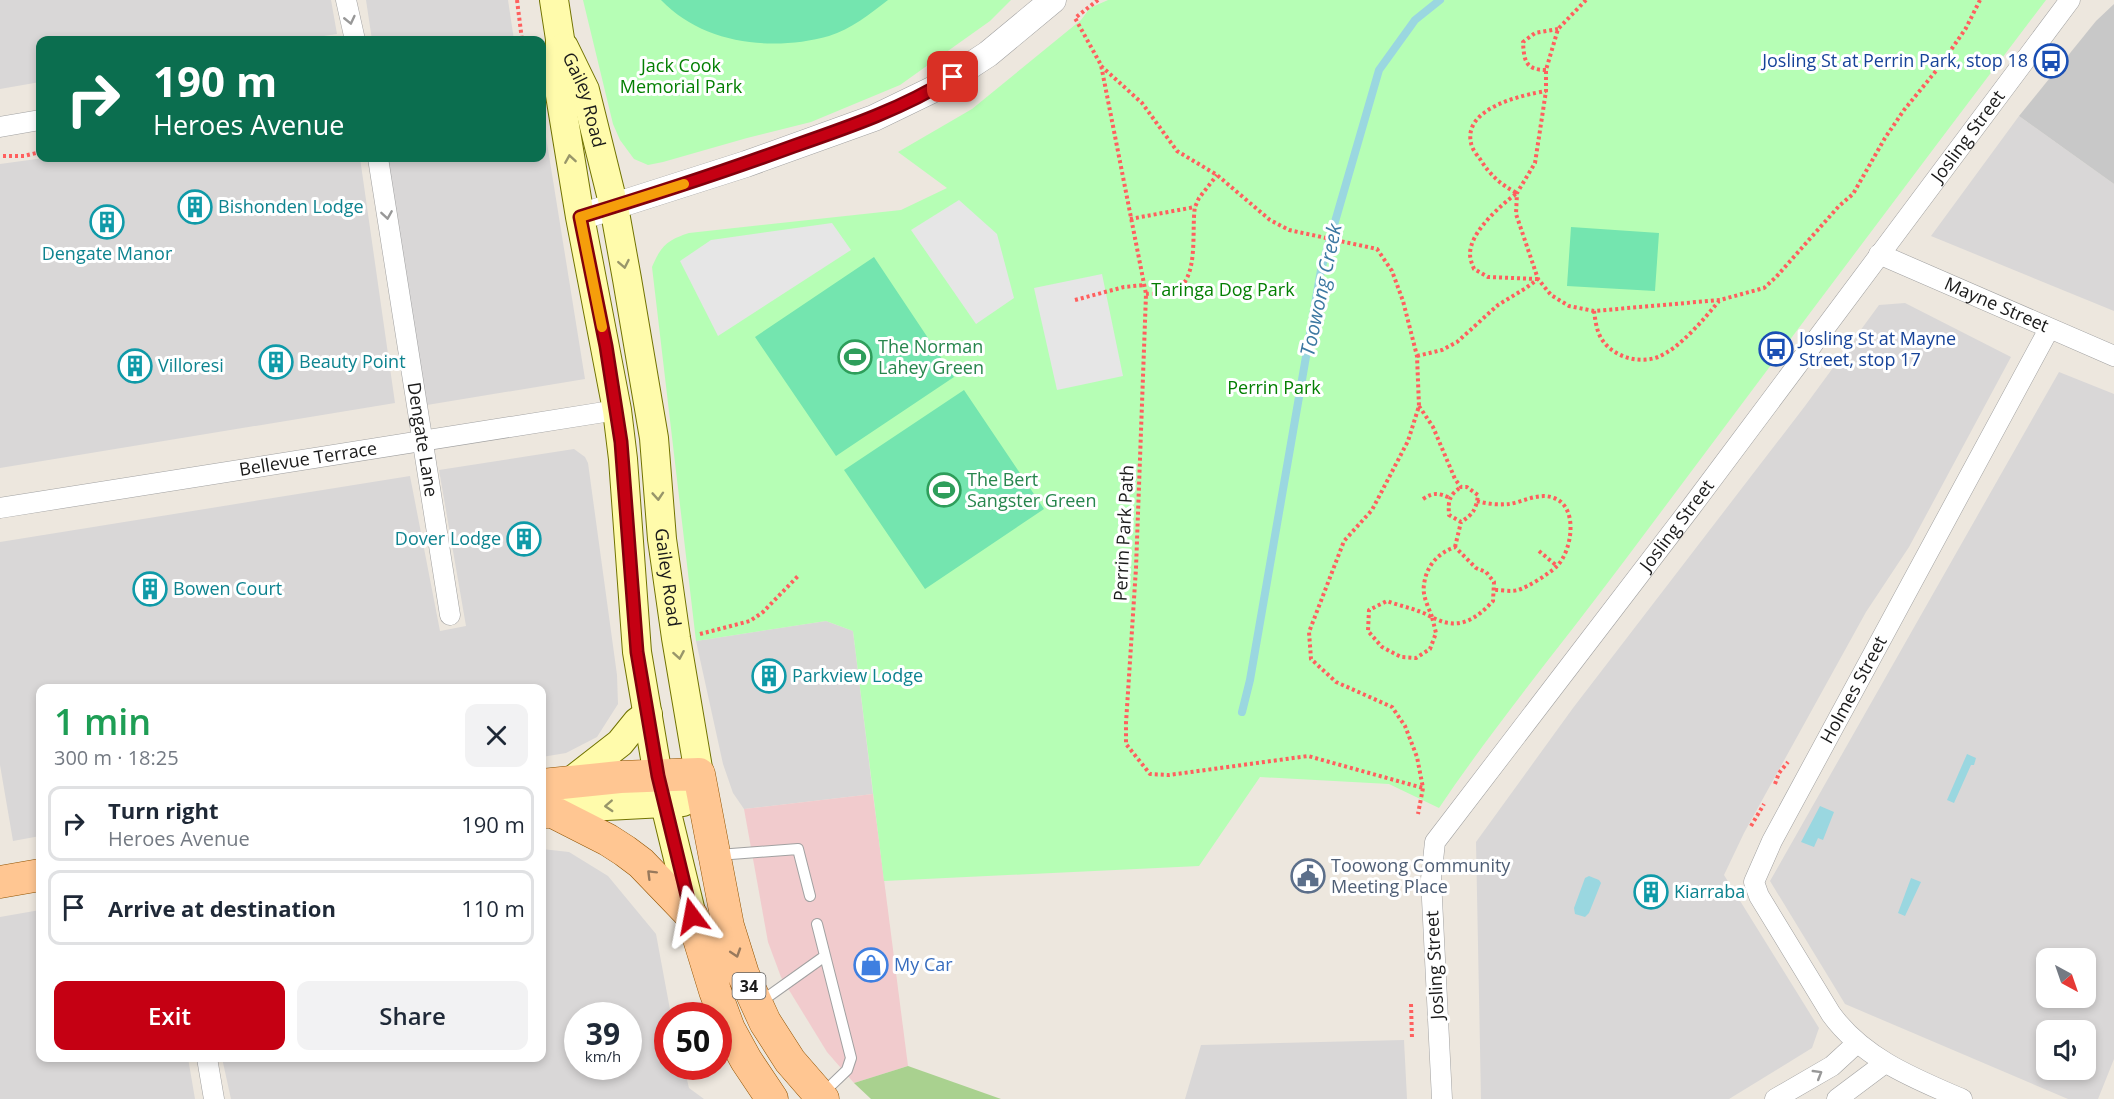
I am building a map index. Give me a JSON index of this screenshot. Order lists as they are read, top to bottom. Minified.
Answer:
{"streets":{"main road":["Gailey Road","34"],"street":["Josling Street","Mayne Street","Dengate Lane","Bellevue Terrace","Holmes Street"],"path":["Perrin Park Path"]},"crossings":[["Gailey Road","Bellevue Terrace"],["Gailey Road","34"],["Josling Street","Mayne Street"],["Mayne Street","Holmes Street"],["Dengate Lane","Bellevue Terrace"]],"one_way":["Dengate Lane"],"water":["Toowong Creek"],"parks":["Jack Cook Memorial Park","Taringa Dog Park","Perrin Park"],"places":{"bus stop":["Josling St at Perrin Park, stop 18","Josling St at Mayne Street, stop 17"],"building":["Bishonden Lodge","Dengate Manor","Beauty Point","Villoresi","Dover Lodge","Bowen Court","Parkview Lodge","Kiarraba"],"sports":["The Norman Lahey Green","The Bert Sangster Green"],"public building":["Toowong Community Meeting Place"],"shop":["My Car"]},"north":"bottom right","page":{"turn":["190 m","Heroes Avenue"],"heading":["1 min","300 m · 18:25"],"list":[{"name":"Turn right","note":"Heroes Avenue","value":"190 m"},{"name":"Arrive at destination","value":"110 m"}],"buttons":["Exit","Share"],"speed":"39 km/h","limit":"50"}}
